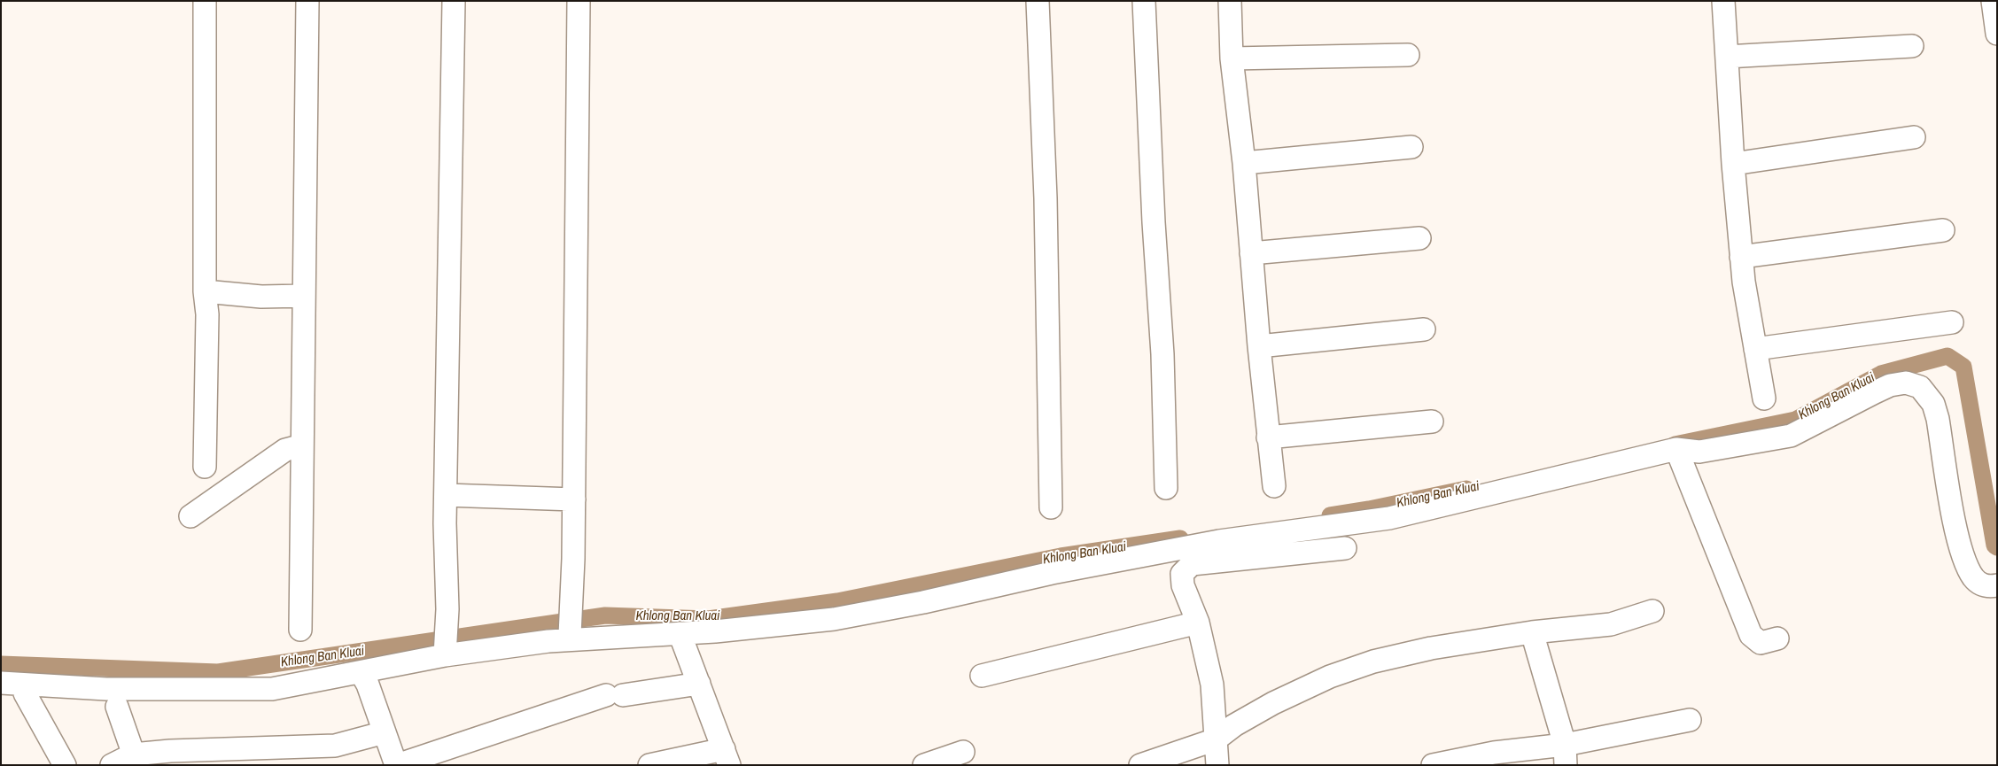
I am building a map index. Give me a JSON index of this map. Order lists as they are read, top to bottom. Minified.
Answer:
{"water":["Khlong Ban Kluai"]}
